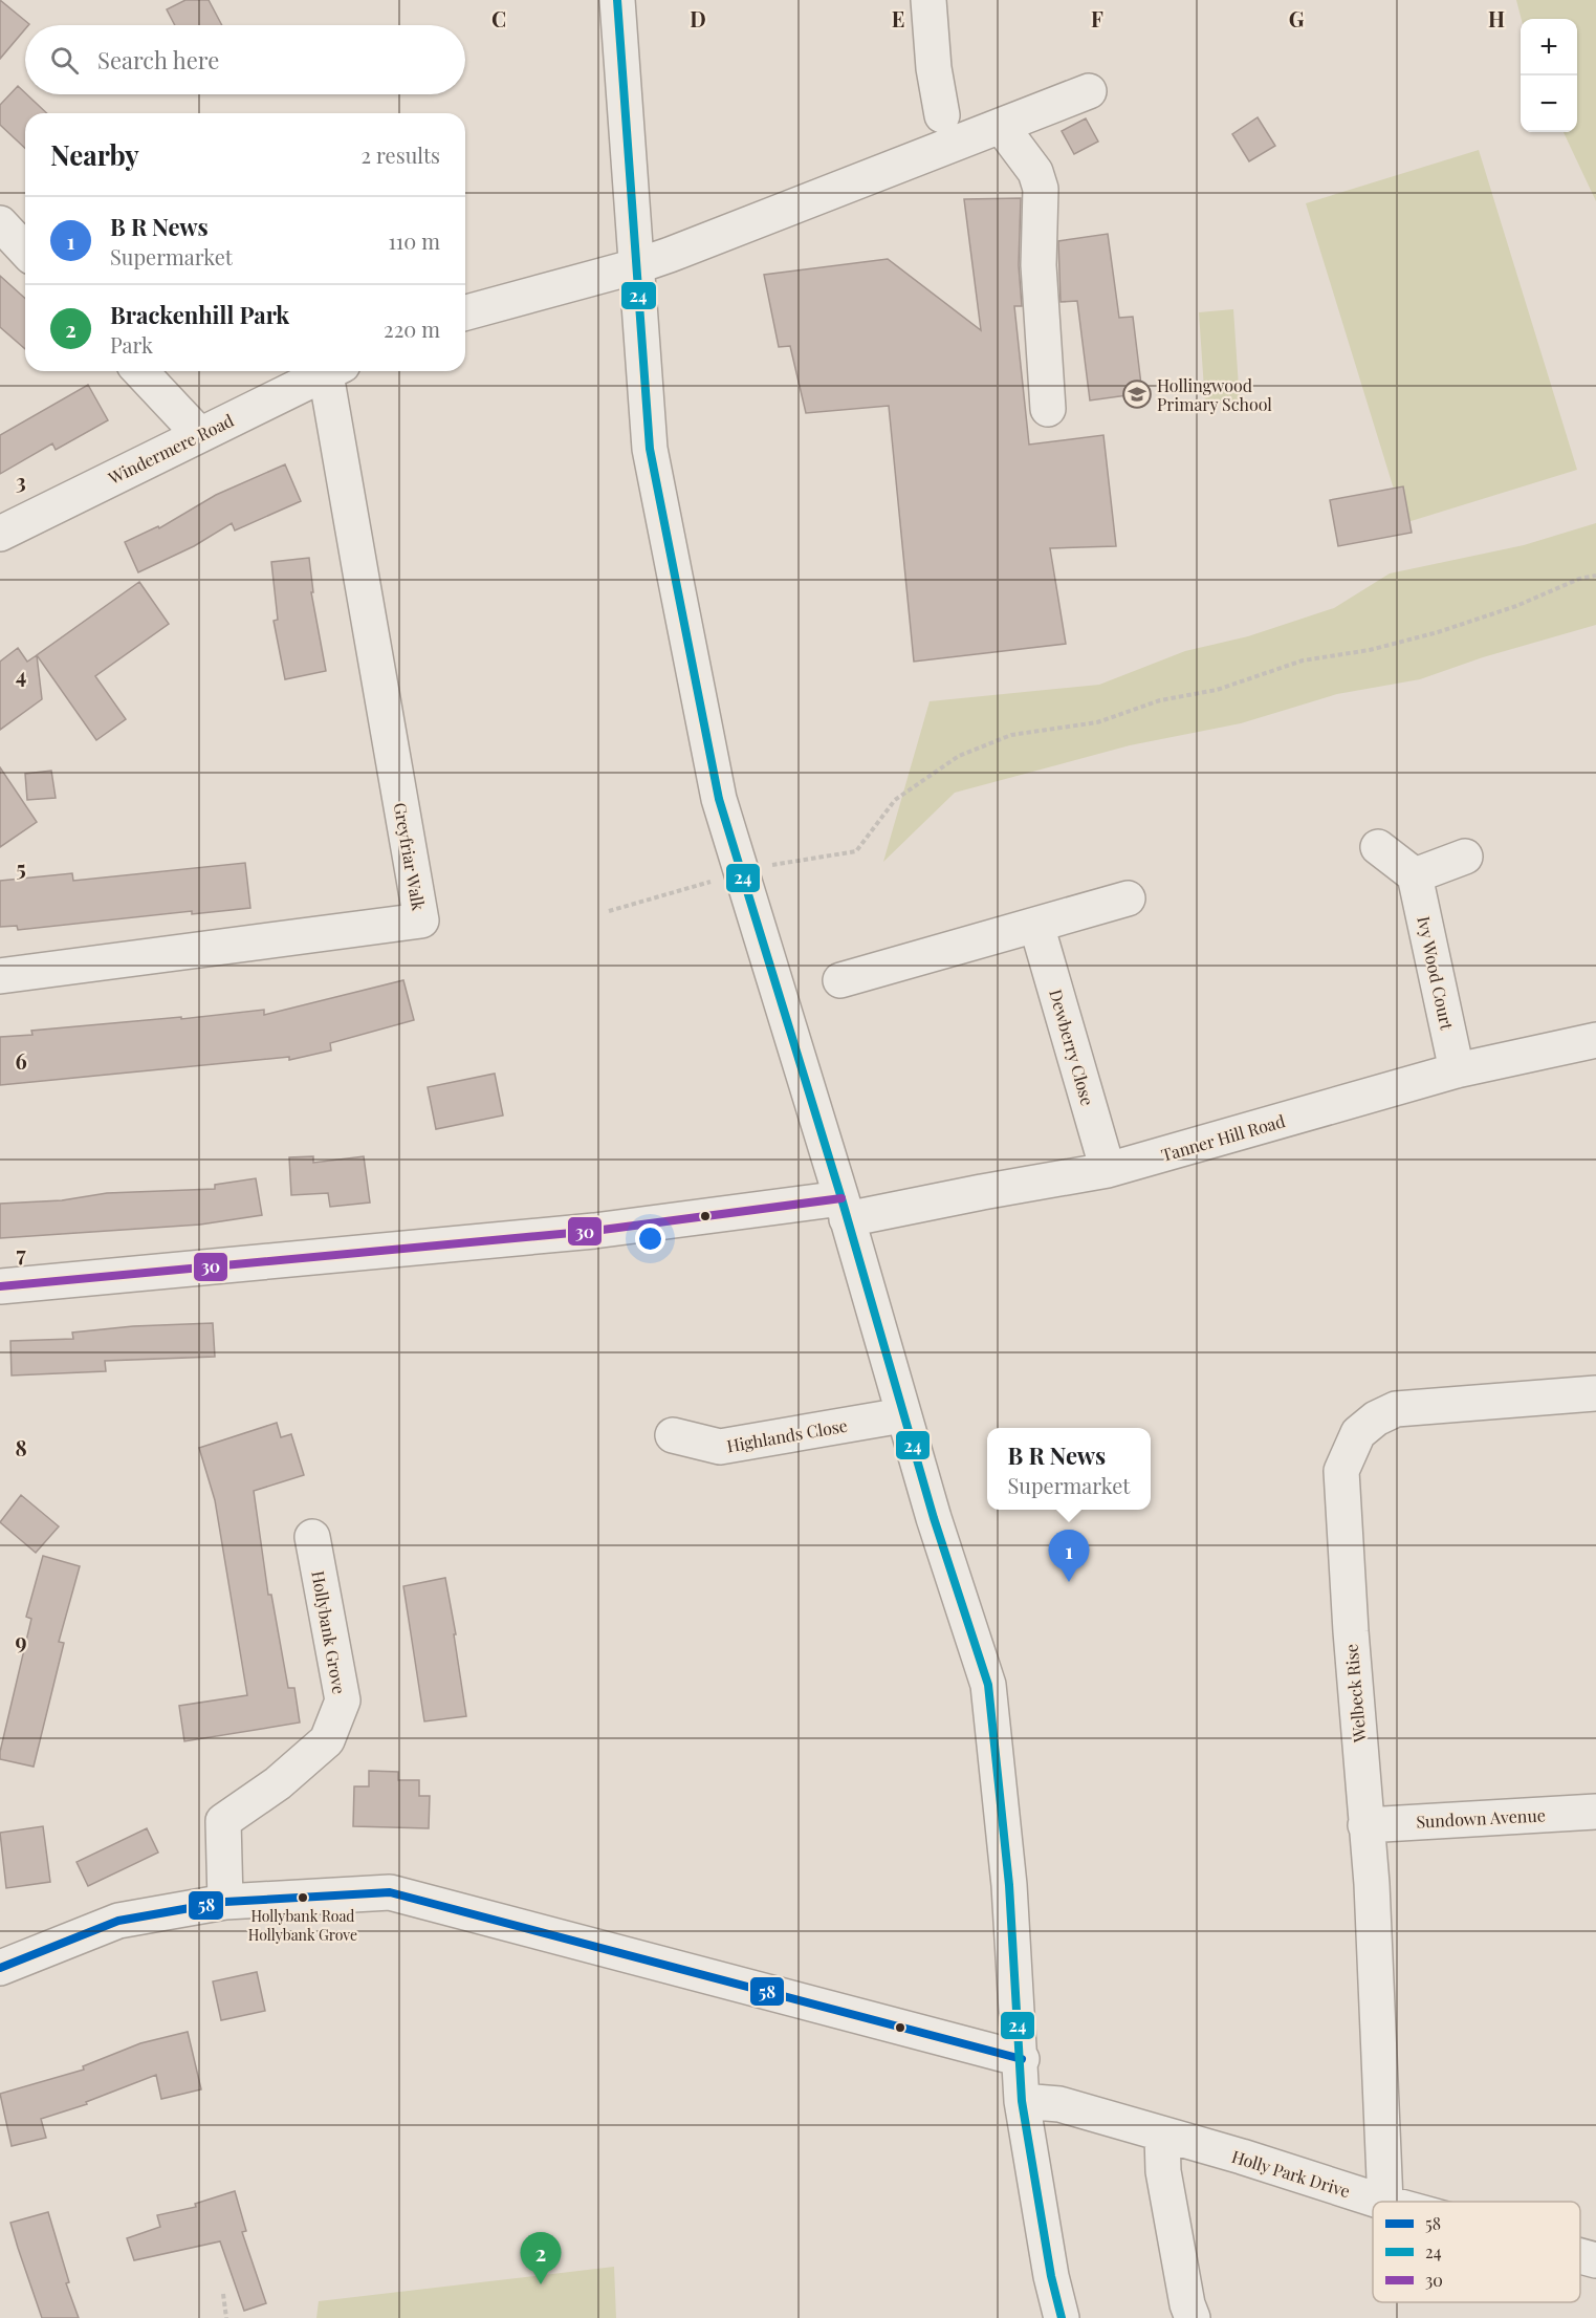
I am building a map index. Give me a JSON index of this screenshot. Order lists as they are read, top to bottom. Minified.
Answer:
{"streets":{"street":["Windermere Road","Greyfriar Walk","Ivy Wood Court","Dewberry Close","Tanner Hill Road","Highlands Close","Hollybank Grove","Welbeck Rise","Sundown Avenue","Holly Park Drive"]},"crossings":[["Ivy Wood Court","Tanner Hill Road"],["Dewberry Close","Tanner Hill Road"],["Welbeck Rise","Sundown Avenue"]],"places":{"school or university":["Hollingwood Primary School"],"other":["Hollybank Road Hollybank Grove"]},"lines":["transit line 24","transit line 30","transit line 58"],"legend":["58","24","30"],"page":{"map_buttons":["+","−"],"search":"Search here","heading":["Nearby","2 results"],"list":[{"mark":"1","name":"B R News","note":"Supermarket","value":"110 m"},{"mark":"2","name":"Brackenhill Park","note":"Park","value":"220 m"}],"popup":["B R News","Supermarket"],"pins":["1","2"]},"grid":{"columns":["C","D","E","F","G","H"],"rows":["3","4","5","6","7","8","9"]}}
